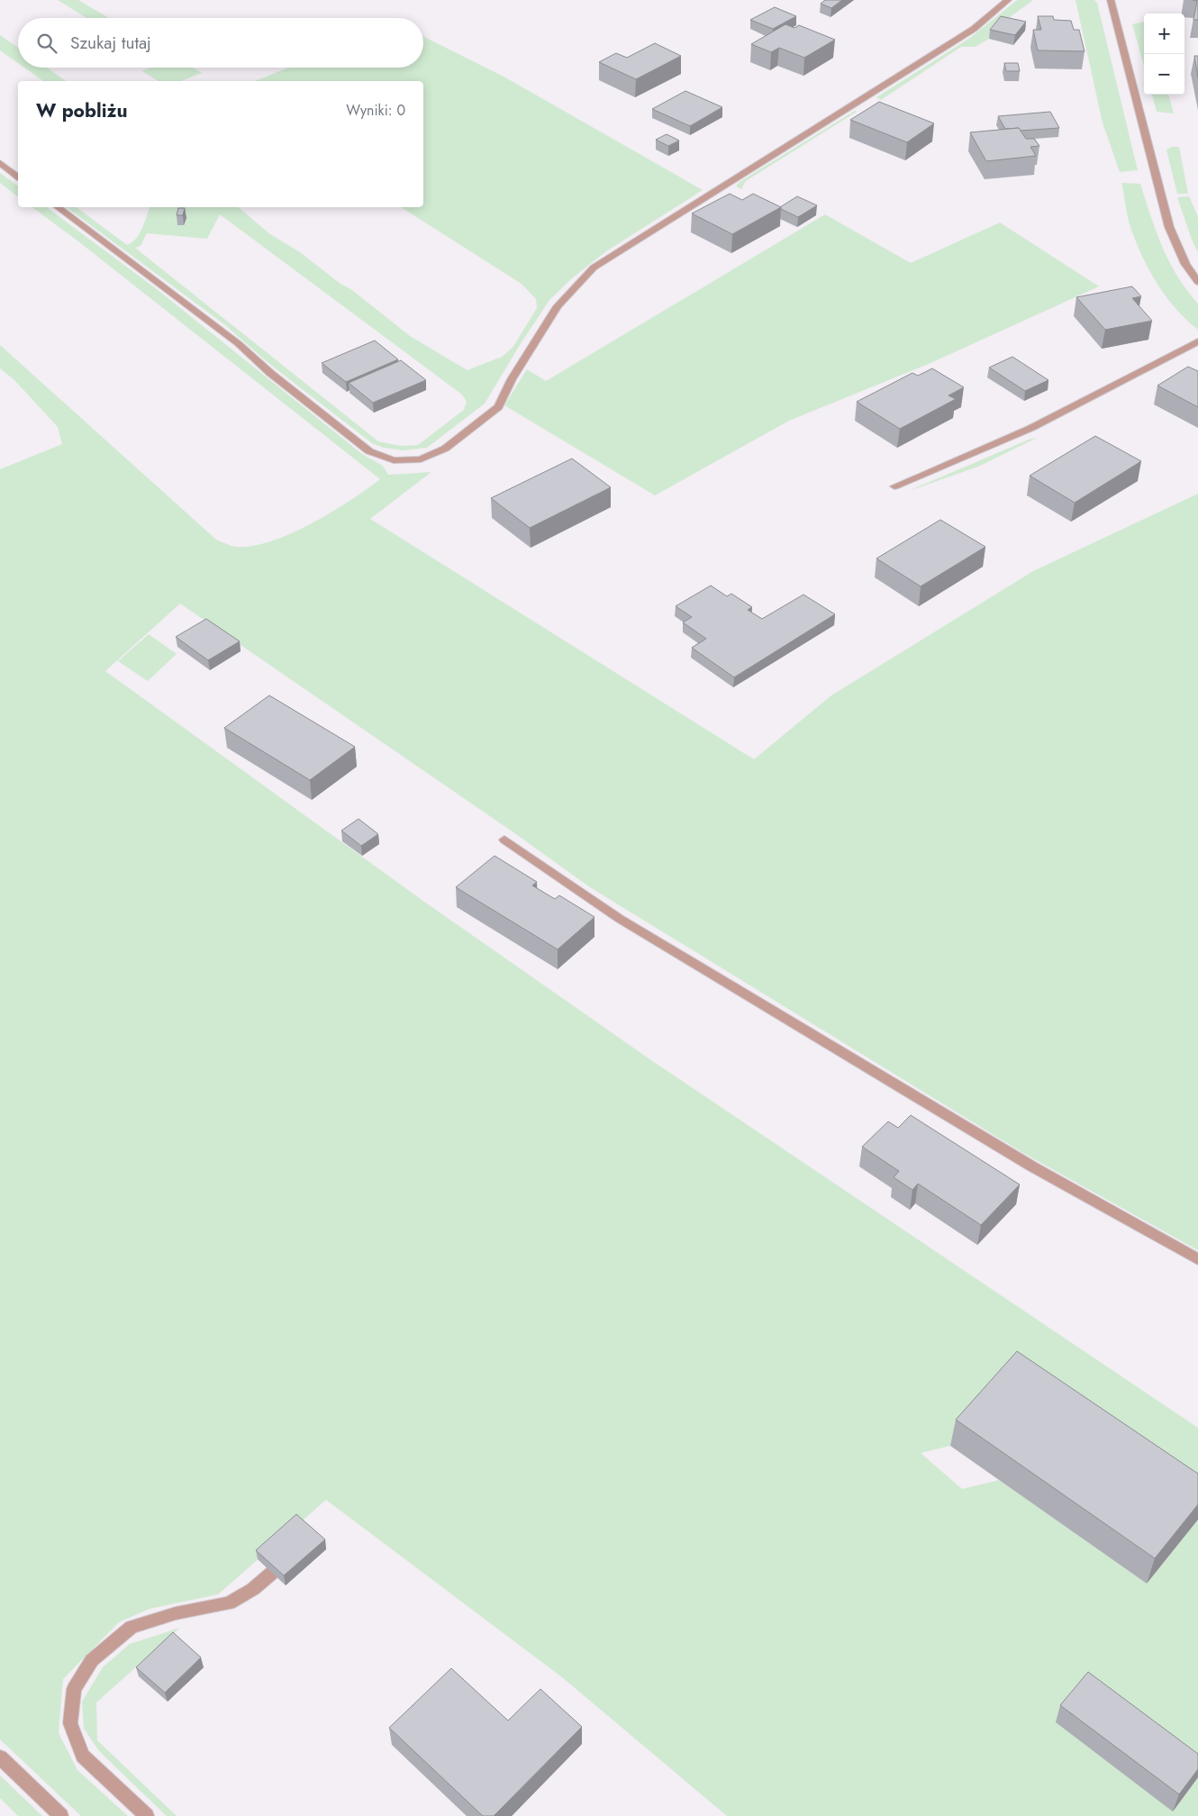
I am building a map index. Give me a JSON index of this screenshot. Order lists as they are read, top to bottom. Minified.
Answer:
{"page":{"map_buttons":["+","−"],"search":"Szukaj tutaj","heading":["W pobliżu","Wyniki: 0"]}}
